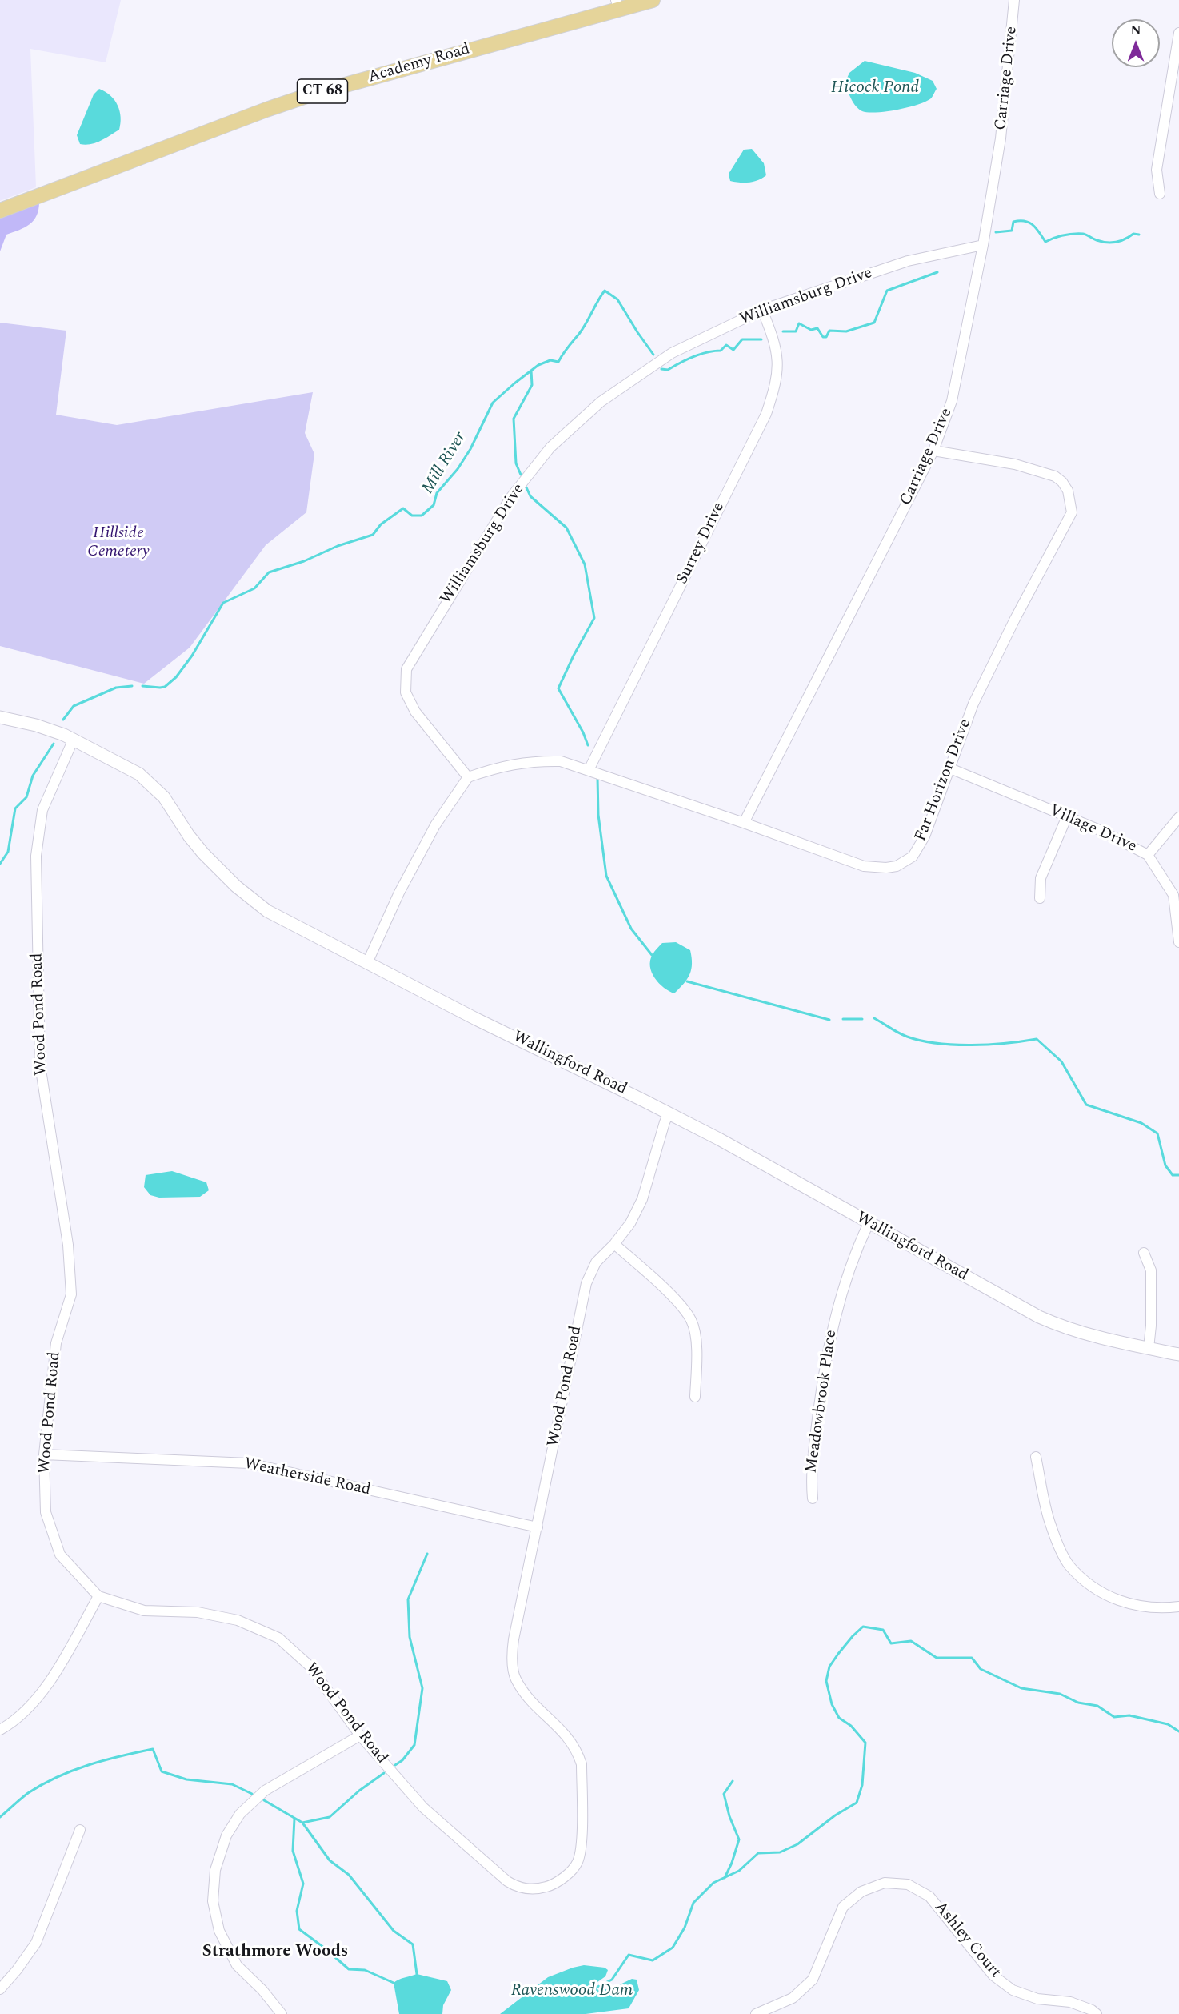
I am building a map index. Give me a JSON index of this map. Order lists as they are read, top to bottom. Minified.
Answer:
{"streets":{"main road":["Academy Road","CT 68"],"street":["Carriage Drive","Williamsburg Drive","Surrey Drive","Far Horizon Drive","Village Drive","Wood Pond Road","Wallingford Road","Meadowbrook Place","Weatherside Road","Ashley Court"]},"crossings":[["Carriage Drive","Williamsburg Drive"],["Carriage Drive","Far Horizon Drive"],["Williamsburg Drive","Surrey Drive"],["Williamsburg Drive","Far Horizon Drive"],["Surrey Drive","Far Horizon Drive"],["Far Horizon Drive","Village Drive"],["Wood Pond Road","Wallingford Road"],["Wood Pond Road","Weatherside Road"],["Wallingford Road","Meadowbrook Place"]],"districts":["Strathmore Woods"],"water":["Hicock Pond","Mill River","Ravenswood Dam"],"parks":["Hillside Cemetery"],"north":"top"}
